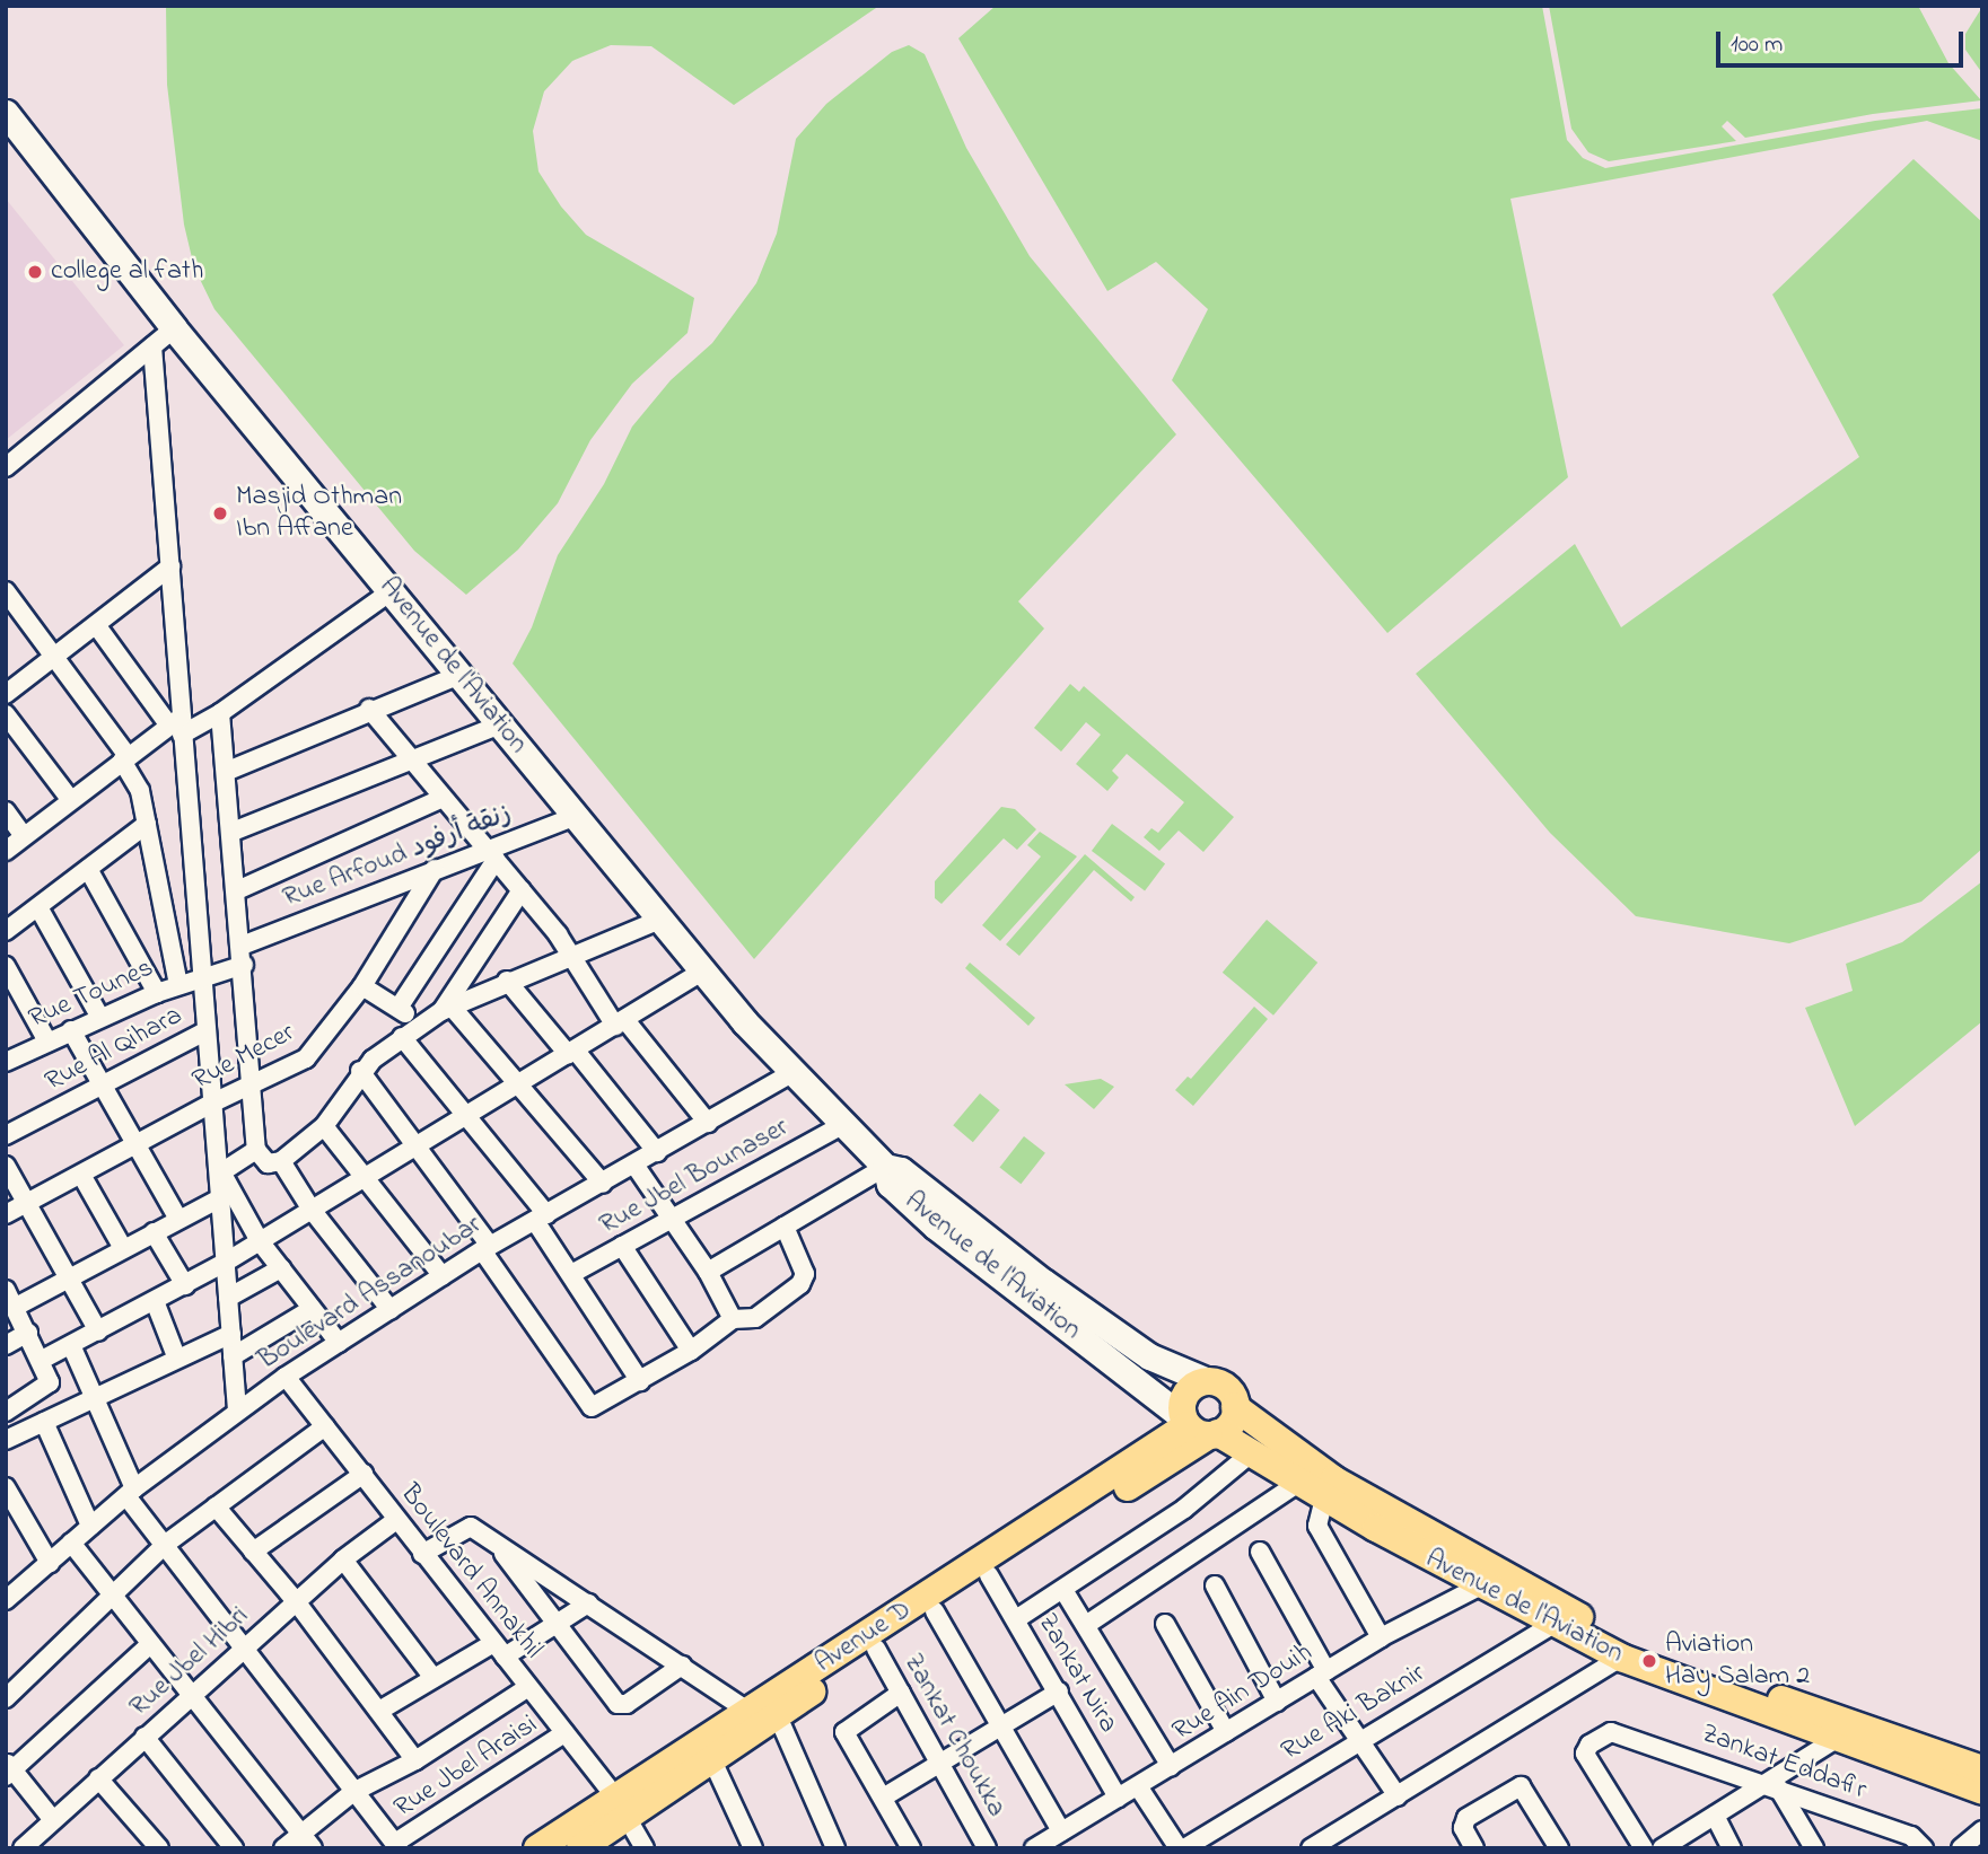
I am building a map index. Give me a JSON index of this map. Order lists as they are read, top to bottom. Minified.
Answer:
{"streets":{"main road":["Avenue de l'Aviation","Avenue D"],"street":["Rue Arfoud زنقة أرفود","Rue Tounes","Rue Al Qihara","Rue Mecer","Rue Jbel Bounaser","Boulevard Assanoubar","Boulevard Annakhil","Rue Jbel Hibri","Zankat Nira","Rue Ain Douih","Rue Aki Baknir","Zankat Choukka","Zankat Eddafir","Rue Jbel Araisi"]},"crossings":[["Avenue de l'Aviation","Rue Arfoud زنقة أرفود"],["Avenue de l'Aviation","Rue Jbel Bounaser"],["Avenue de l'Aviation","Boulevard Assanoubar"],["Avenue de l'Aviation","Avenue D"],["Avenue de l'Aviation","Rue Ain Douih"],["Avenue de l'Aviation","Rue Aki Baknir"],["Rue Arfoud زنقة أرفود","Rue Tounes"],["Rue Arfoud زنقة أرفود","Rue Mecer"],["Boulevard Assanoubar","Boulevard Annakhil"],["Boulevard Annakhil","Avenue D"],["Boulevard Annakhil","Rue Jbel Hibri"],["Boulevard Annakhil","Rue Jbel Araisi"],["Avenue D","Zankat Nira"],["Avenue D","Zankat Choukka"],["Zankat Nira","Rue Ain Douih"]],"places":["college al fath","Masjid Othman Ibn Affane","Aviation Hay Salam 2"],"scale_bar":"100 m"}
